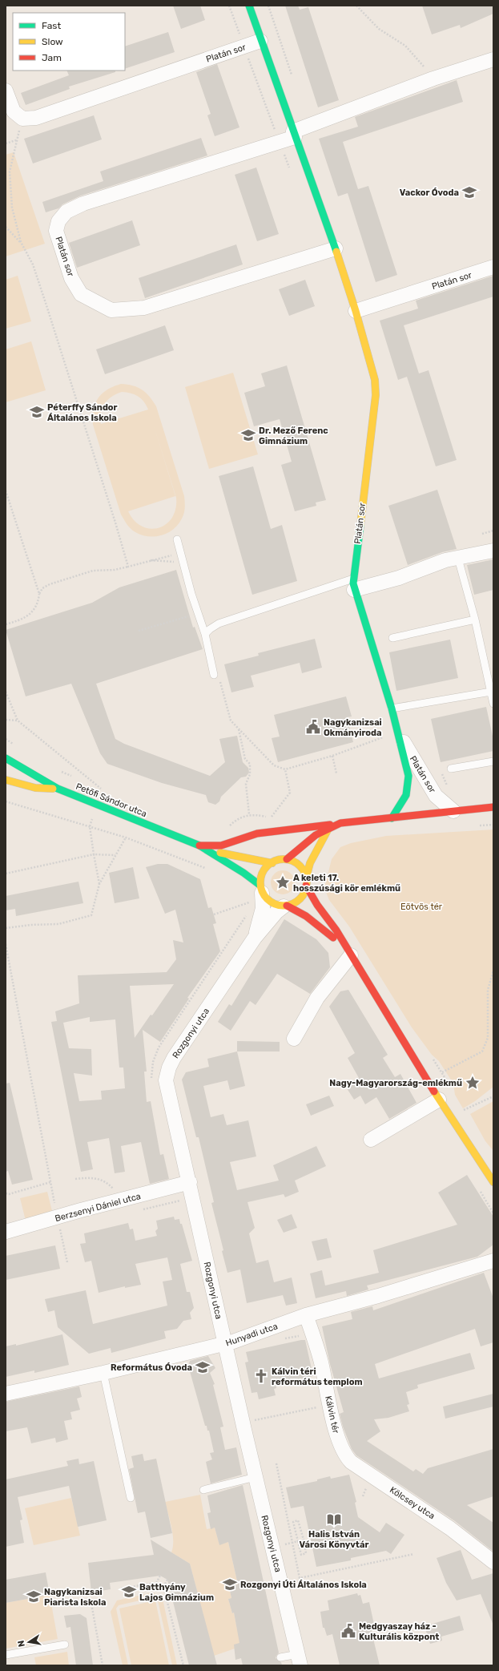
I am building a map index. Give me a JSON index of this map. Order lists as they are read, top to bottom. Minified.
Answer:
{"streets":{"street":["Platán sor","Petőfi Sándor utca","Rozgonyi utca","Berzsenyi Dániel utca","Hunyadi utca","Kálvin tér","Kölcsey utca"]},"crossings":[["Petőfi Sándor utca","Rozgonyi utca"],["Rozgonyi utca","Berzsenyi Dániel utca"],["Rozgonyi utca","Hunyadi utca"],["Hunyadi utca","Kálvin tér"],["Kálvin tér","Kölcsey utca"]],"parks":["Eötvös tér"],"places":{"school or university":["Vackor Óvoda","Péterffy Sándor Általános Iskola","Dr. Mező Ferenc Gimnázium","Református Óvoda","Rozgonyi Úti Általános Iskola","Batthyány Lajos Gimnázium","Nagykanizsai Piarista Iskola"],"public building":["Nagykanizsai Okmányiroda","Medgyaszay ház - Kulturális központ"],"place":["A keleti 17. hosszúsági kör emlékmű","Nagy-Magyarország-emlékmű"],"church":["Kálvin téri református templom"],"library":["Halis István Városi Könyvtár"]},"legend":["Fast","Slow","Jam"],"north":"left"}
